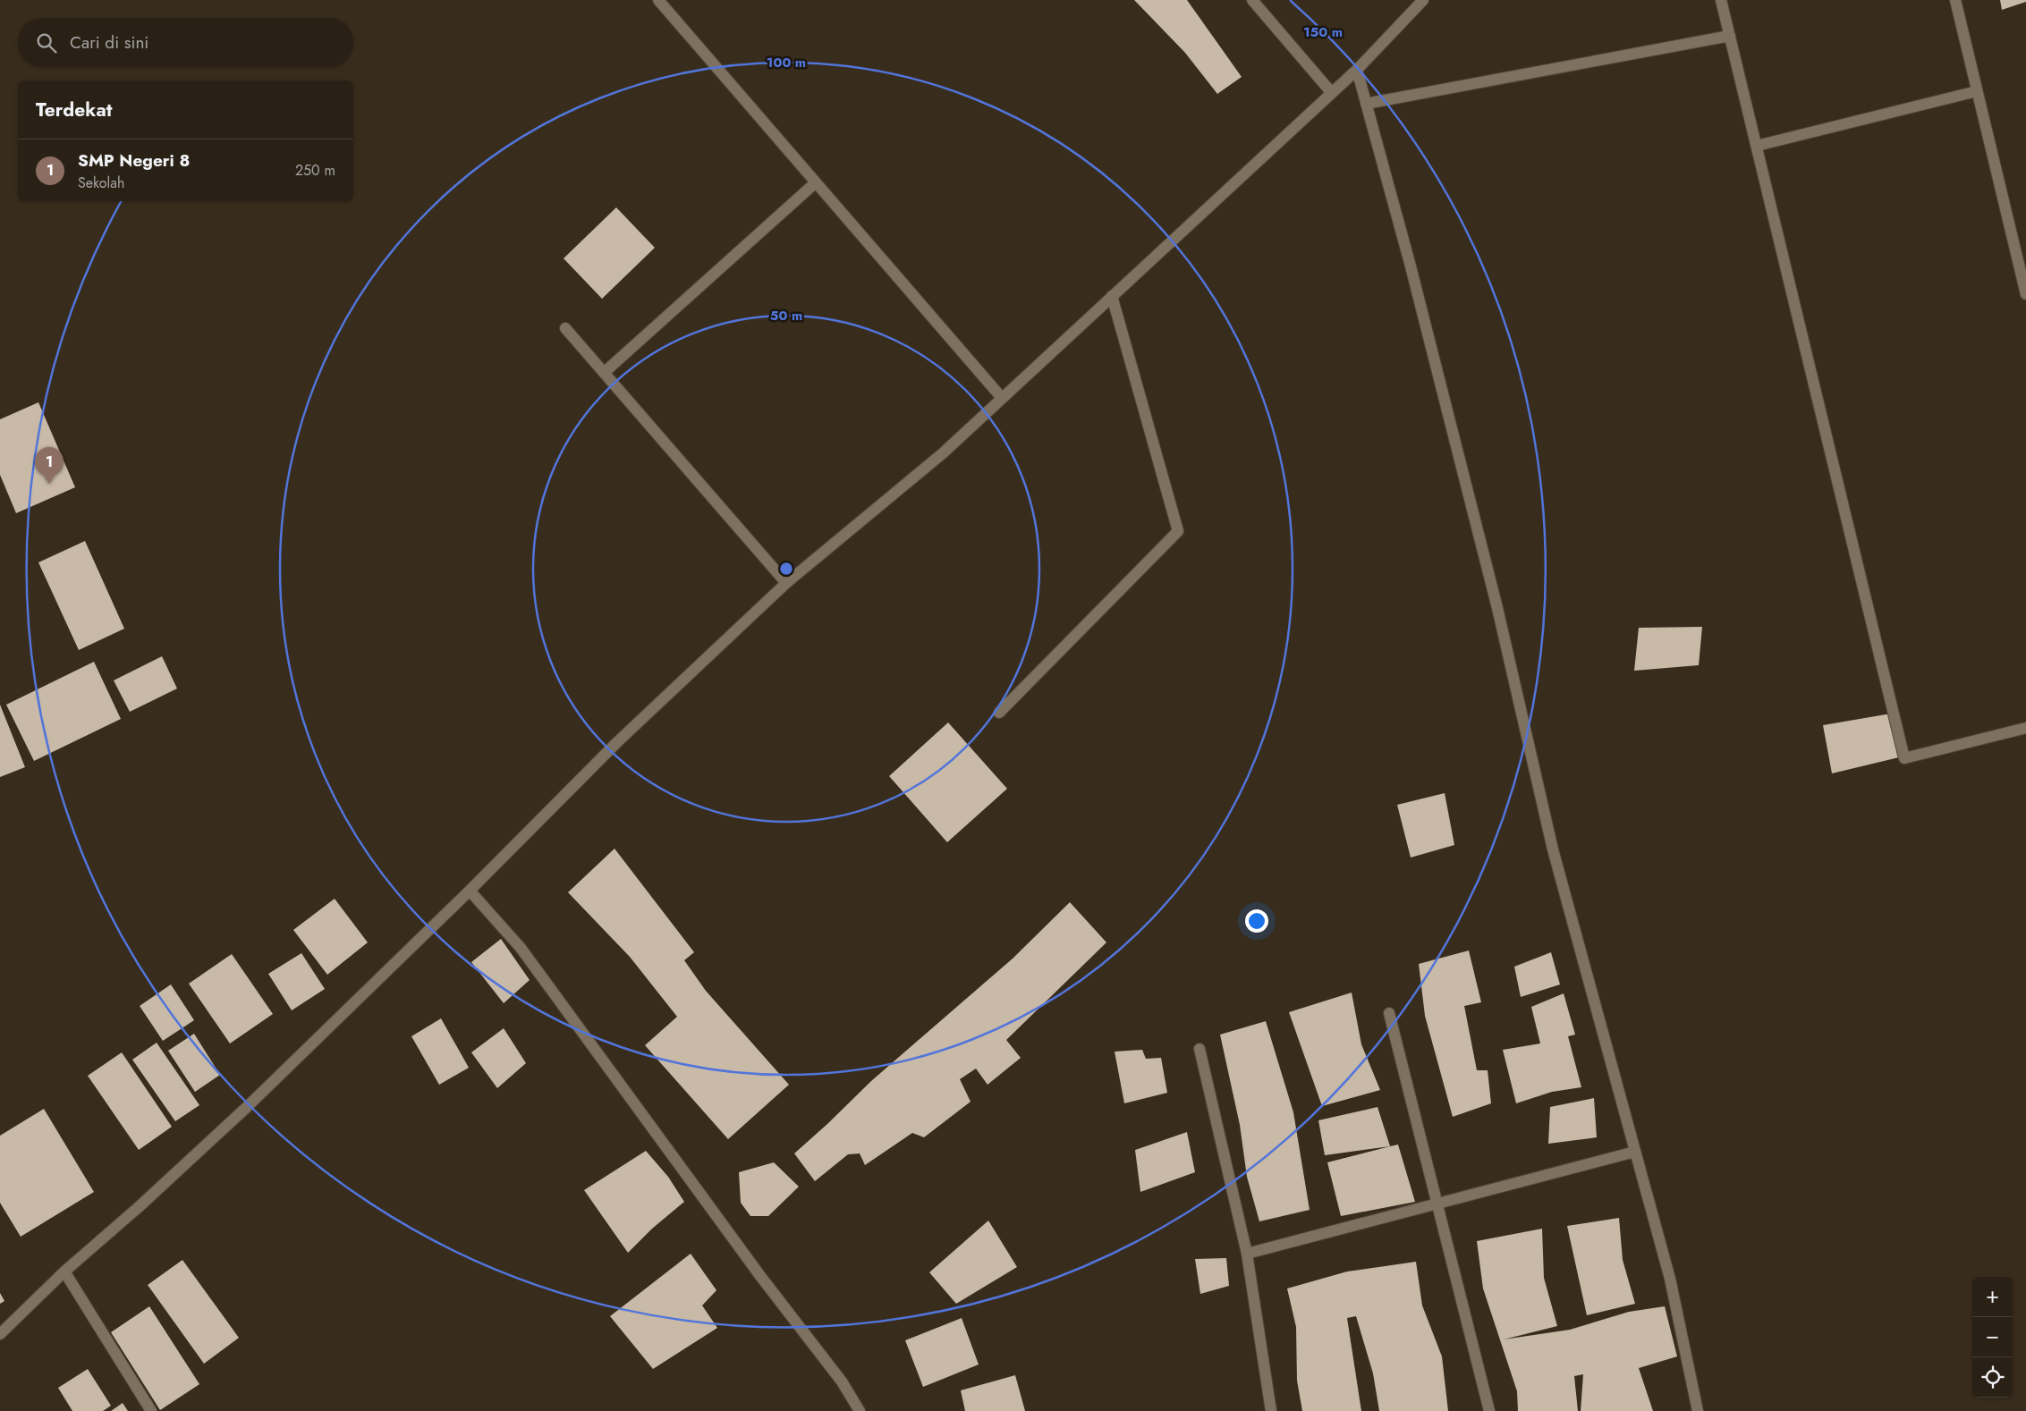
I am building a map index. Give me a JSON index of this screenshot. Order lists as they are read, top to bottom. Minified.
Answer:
{"page":{"search":"Cari di sini","heading":"Terdekat","list":[{"mark":"1","name":"SMP Negeri 8","note":"Sekolah","value":"250 m"}],"pins":"1","map_buttons":["+","−"]},"rings":["150 m","100 m","50 m"]}
